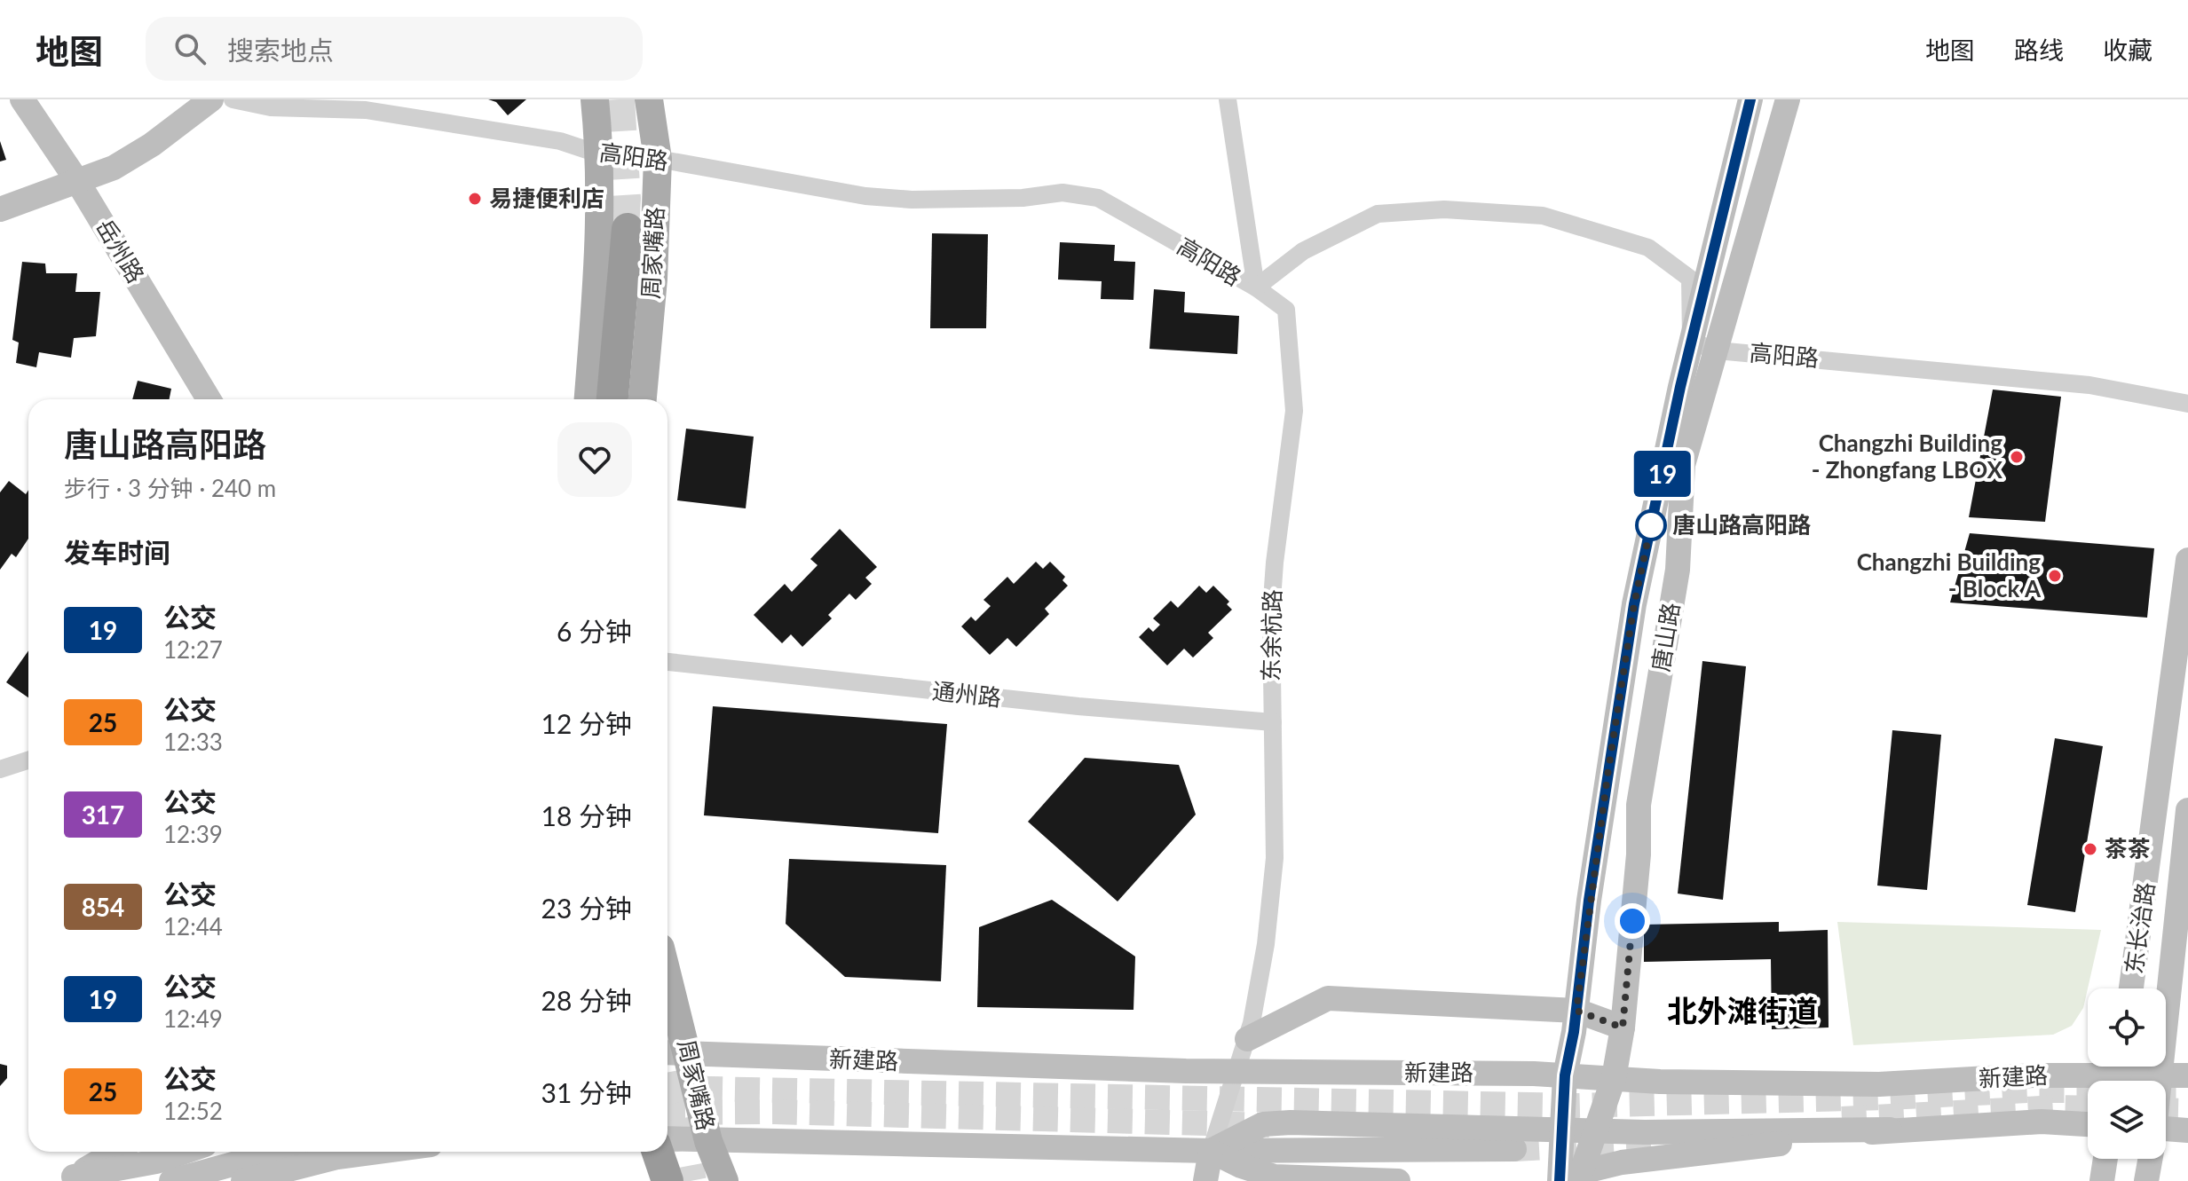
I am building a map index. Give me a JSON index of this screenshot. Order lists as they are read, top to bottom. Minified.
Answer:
{"streets":{"main road":["岳州路","周家嘴路","东余杭路","唐山路","东长治路","新建路"],"street":["高阳路","通州路"]},"crossings":[["高阳路","周家嘴路"],["高阳路","东余杭路"],["高阳路","唐山路"],["周家嘴路","新建路"],["东余杭路","通州路"],["东余杭路","新建路"],["唐山路","新建路"],["东长治路","新建路"]],"districts":["北外滩街道"],"places":["易捷便利店","Changzhi Building - Zhongfang LBOX","唐山路高阳路","Changzhi Building - Block A","茶茶"],"lines":["bus line 19"],"page":{"header":"地图","search":"搜索地点","nav":["地图","路线","收藏"],"on_map":"19","heading":[["唐山路高阳路","步行 · 3 分钟 · 240 m"],"发车时间"],"list":[{"mark":"19","name":"公交","note":"12:27","value":"6 分钟"},{"mark":"25","name":"公交","note":"12:33","value":"12 分钟"},{"mark":"317","name":"公交","note":"12:39","value":"18 分钟"},{"mark":"854","name":"公交","note":"12:44","value":"23 分钟"},{"mark":"19","name":"公交","note":"12:49","value":"28 分钟"},{"mark":"25","name":"公交","note":"12:52","value":"31 分钟"}]}}
